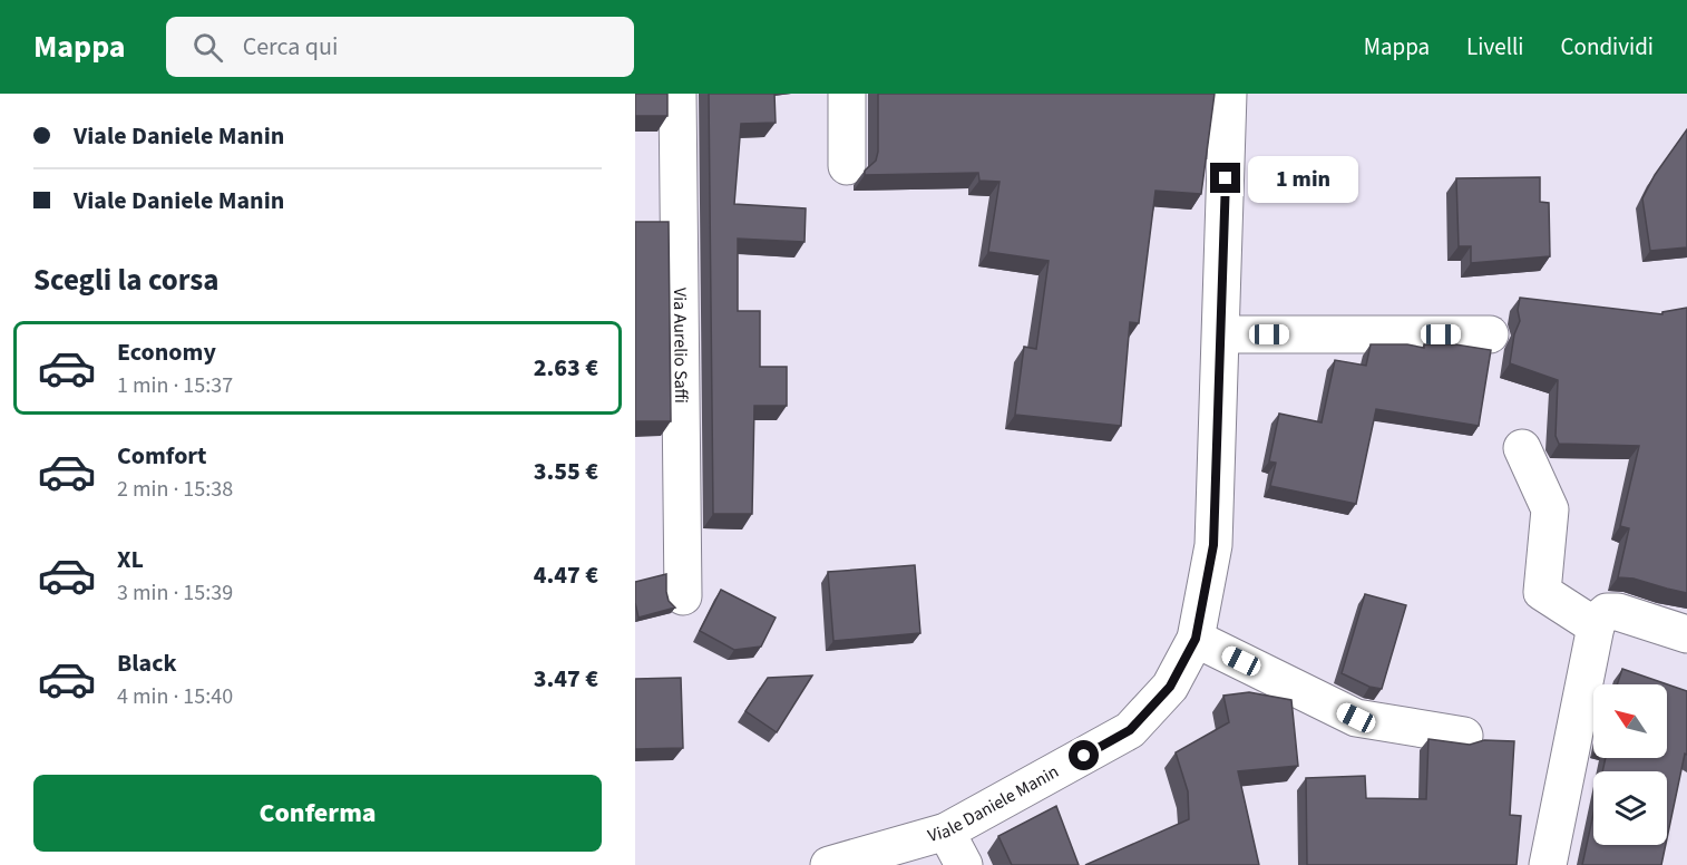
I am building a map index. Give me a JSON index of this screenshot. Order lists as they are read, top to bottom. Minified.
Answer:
{"streets":{"street":["Via Aurelio Saffi","Viale Daniele Manin"]},"north":"top left","page":{"header":"Mappa","search":"Cerca qui","nav":["Mappa","Livelli","Condividi"],"banner":["Viale Daniele Manin","Viale Daniele Manin"],"bubble":"1 min","heading":"Scegli la corsa","list":[{"name":"Economy","note":"1 min · 15:37","value":"2.63 €"},{"name":"Comfort","note":"2 min · 15:38","value":"3.55 €"},{"name":"XL","note":"3 min · 15:39","value":"4.47 €"},{"name":"Black","note":"4 min · 15:40","value":"3.47 €"}],"buttons":"Conferma"}}
